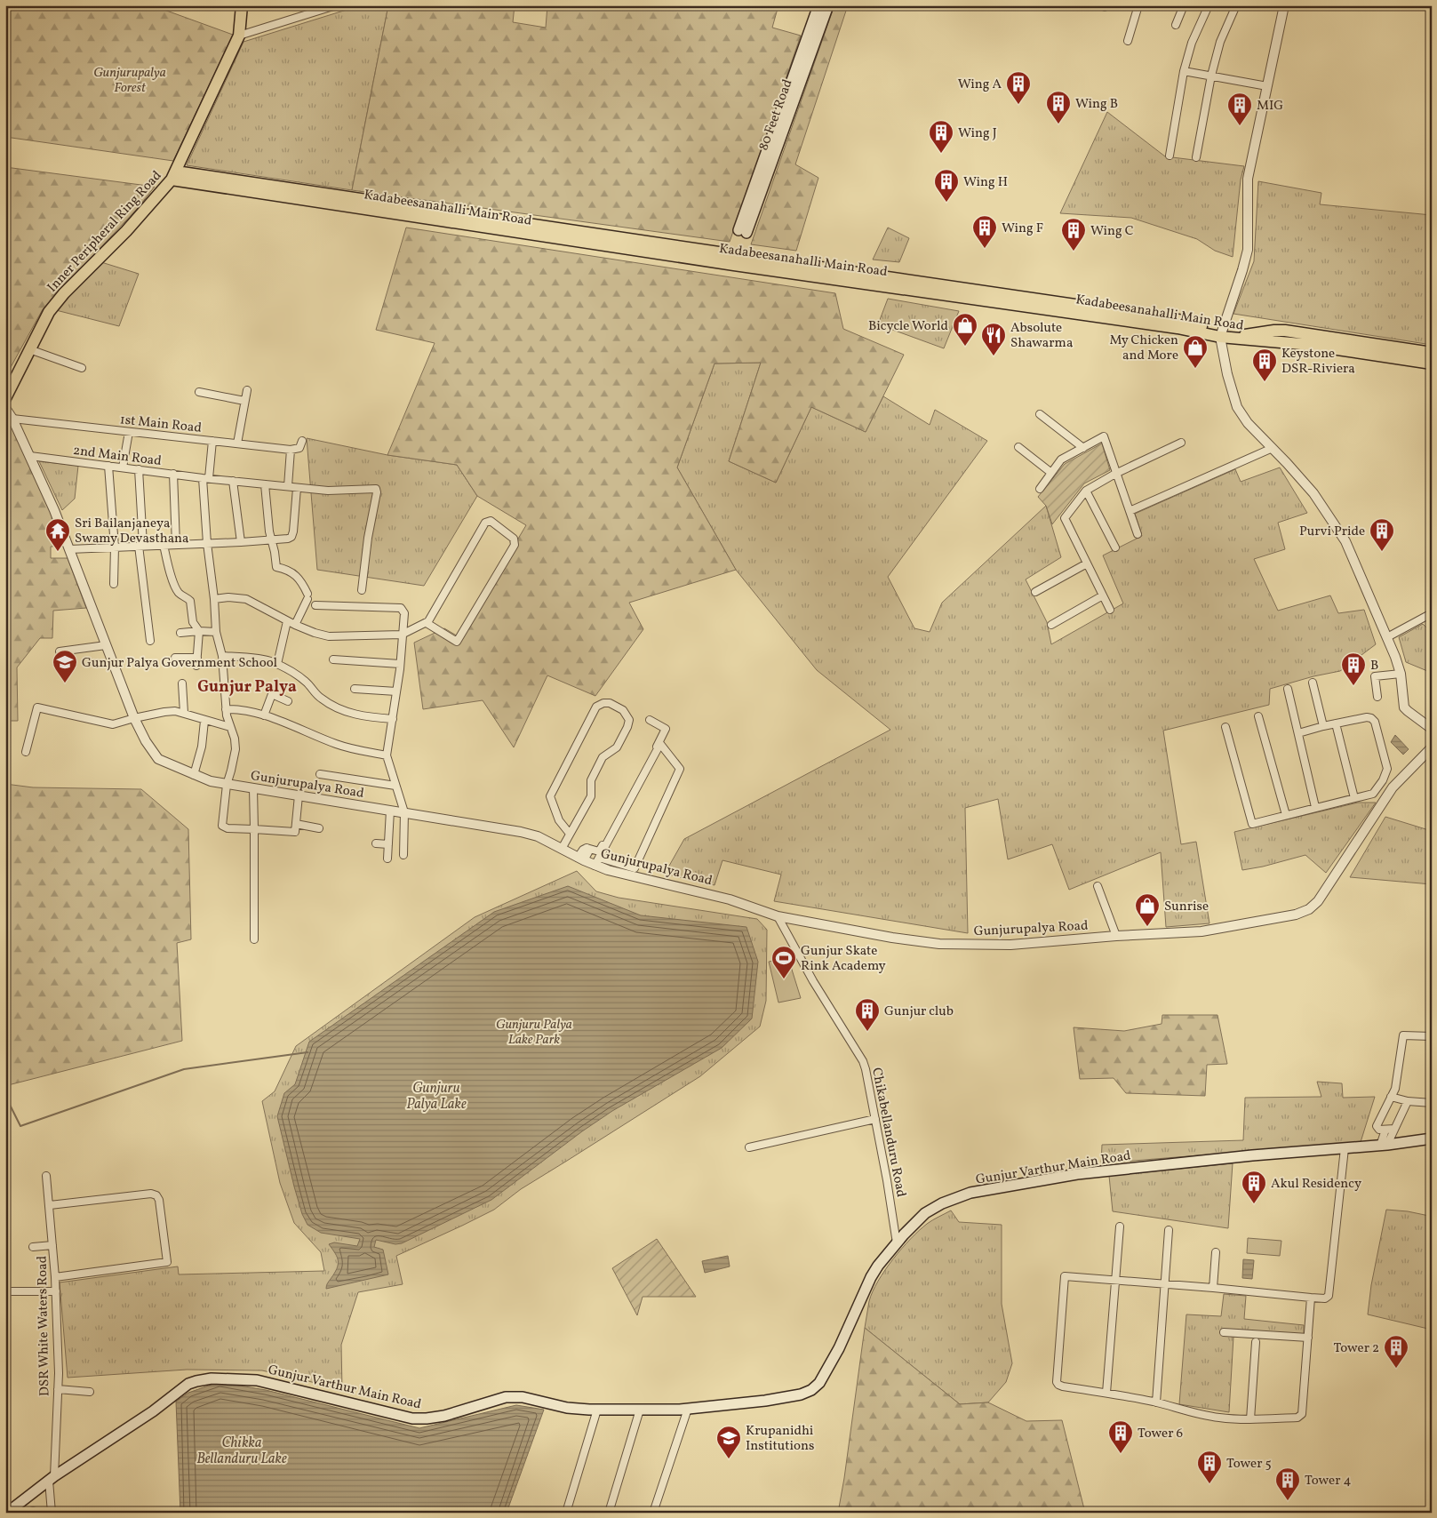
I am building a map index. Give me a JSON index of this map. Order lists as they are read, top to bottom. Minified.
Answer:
{"streets":{"main road":["80 Feet Road","Kadabeesanahalli Main Road","Inner Peripheral Ring Road","Gunjur Varthur Main Road"],"street":["1st Main Road","2nd Main Road","Gunjurupalya Road","Chikabellanduru Road","DSR White Waters Road"]},"crossings":[["Kadabeesanahalli Main Road","Inner Peripheral Ring Road"],["1st Main Road","Gunjurupalya Road"],["2nd Main Road","Gunjurupalya Road"],["Gunjurupalya Road","Chikabellanduru Road"],["Chikabellanduru Road","Gunjur Varthur Main Road"],["Gunjur Varthur Main Road","DSR White Waters Road"]],"districts":["Gunjur Palya"],"water":["Gunjuru Palya Lake","Chikka Bellanduru Lake"],"parks":["Gunjurupalya Forest","Gunjuru Palya Lake Park"],"places":{"building":["Wing A","Wing B","MIG","Wing J","Wing H","Wing F","Wing C","Keystone DSR-Riviera","Purvi Pride","B","Gunjur club","Akul Residency","Tower 2","Tower 6","Tower 5","Tower 4"],"shop":["Bicycle World","My Chicken and More","Sunrise"],"restaurant":["Absolute Shawarma"],"temple":["Sri Bailanjaneya Swamy Devasthana"],"school or university":["Gunjur Palya Government School","Krupanidhi Institutions"],"sports":["Gunjur Skate Rink Academy"]}}
